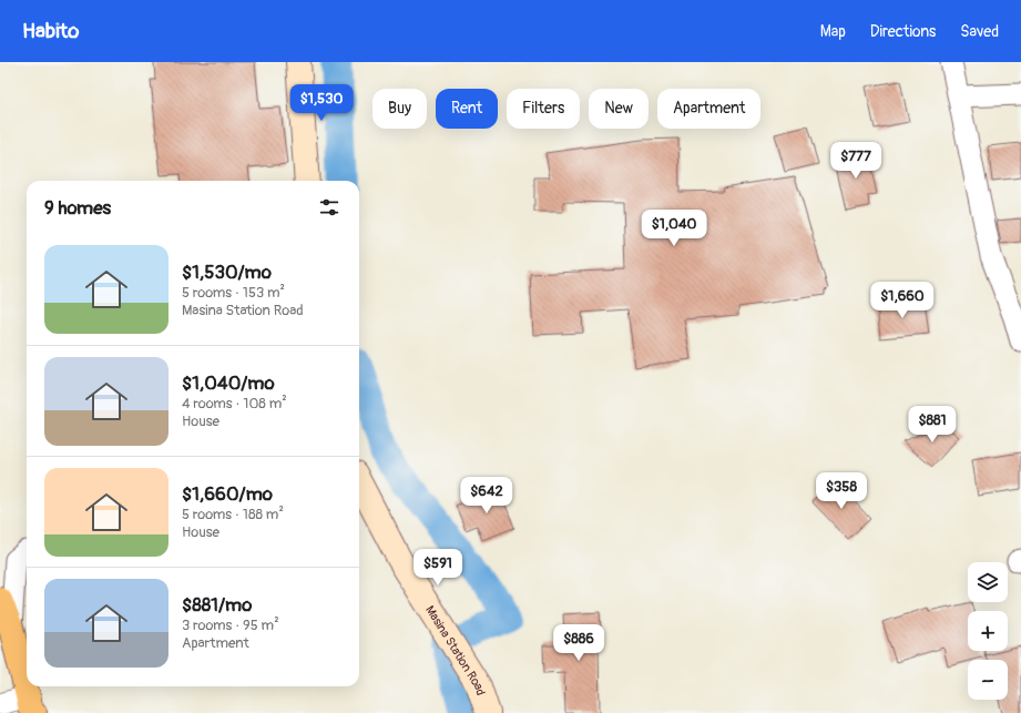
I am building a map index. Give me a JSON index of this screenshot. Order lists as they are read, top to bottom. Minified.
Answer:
{"streets":{"street":["Masina Station Road"]},"page":{"header":"Habito","nav":["Map","Directions","Saved"],"price":["$1,530","$777","$1,040","$1,660","$881","$358","$642","$591","$886"],"chip":["Buy","Rent","Filters","New","Apartment"],"heading":"9 homes","list":[{"name":"$1,530/mo","note":"5 rooms · 153 m² · Masina Station Road"},{"name":"$1,040/mo","note":"4 rooms · 108 m² · House"},{"name":"$1,660/mo","note":"5 rooms · 188 m² · House"},{"name":"$881/mo","note":"3 rooms · 95 m² · Apartment"}],"map_buttons":["+","−"]}}
